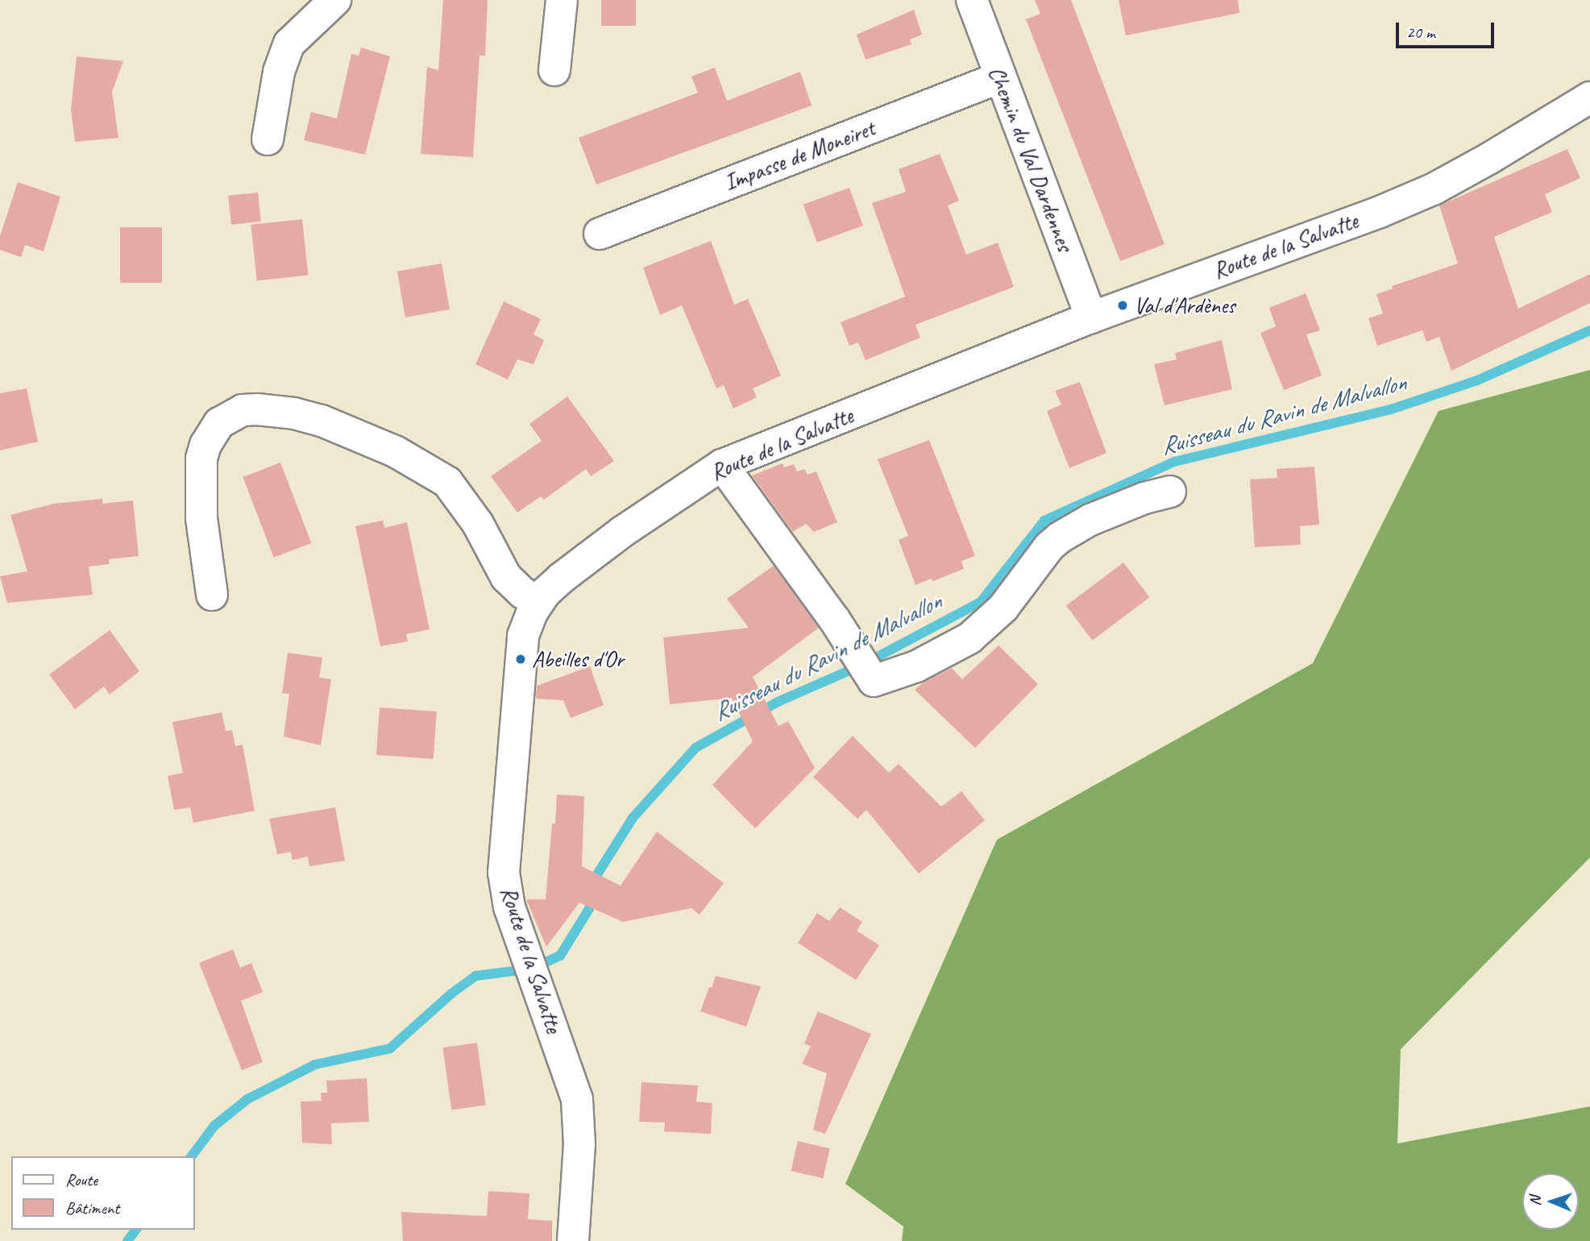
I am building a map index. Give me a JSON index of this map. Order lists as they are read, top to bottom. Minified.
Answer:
{"streets":{"street":["Impasse de Moneiret","Chemin du Val Dardennes","Route de la Salvatte"]},"crossings":[["Impasse de Moneiret","Chemin du Val Dardennes"],["Chemin du Val Dardennes","Route de la Salvatte"]],"water":["Ruisseau du Ravin de Malvallon"],"places":["Val d'Ardènes","Abeilles d'Or"],"legend":["Route","Bâtiment"],"scale_bar":"20 m","north":"left"}
